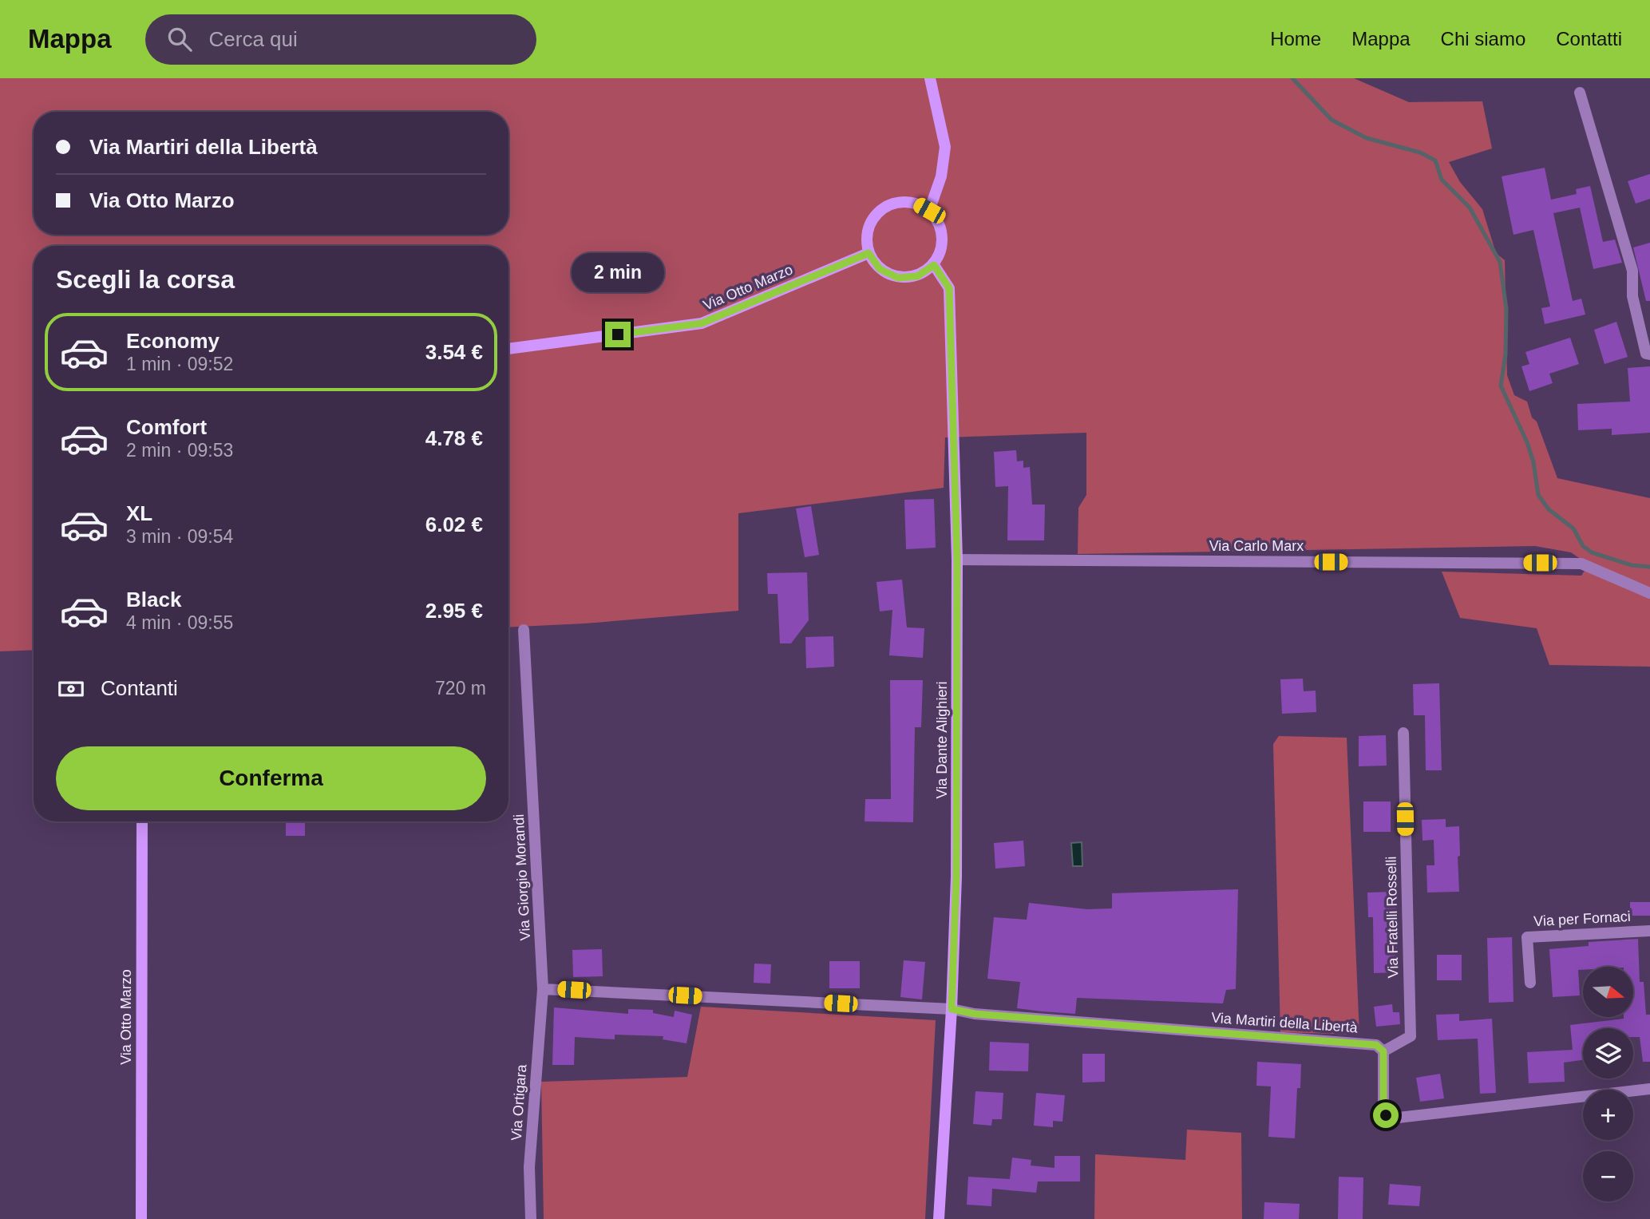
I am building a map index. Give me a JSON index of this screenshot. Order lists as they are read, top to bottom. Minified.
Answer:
{"streets":{"street":["Via Otto Marzo","Via Carlo Marx","Via Dante Alighieri","Via Giorgio Morandi","Via Fratelli Rosselli","Via per Fornaci","Via Martiri della Libertà","Via Ortigara"]},"crossings":[["Via Otto Marzo","Via Dante Alighieri"],["Via Carlo Marx","Via Dante Alighieri"],["Via Dante Alighieri","Via Martiri della Libertà"],["Via Giorgio Morandi","Via Martiri della Libertà"],["Via Giorgio Morandi","Via Ortigara"],["Via Fratelli Rosselli","Via Martiri della Libertà"],["Via Martiri della Libertà","Via Ortigara"]],"north":"right","page":{"header":"Mappa","search":"Cerca qui","nav":["Home","Mappa","Chi siamo","Contatti"],"banner":["Via Martiri della Libertà","Via Otto Marzo"],"heading":"Scegli la corsa","bubble":"2 min","list":[{"name":"Economy","note":"1 min · 09:52","value":"3.54 €"},{"name":"Comfort","note":"2 min · 09:53","value":"4.78 €"},{"name":"XL","note":"3 min · 09:54","value":"6.02 €"},{"name":"Black","note":"4 min · 09:55","value":"2.95 €"}],"pay":["Contanti","720 m"],"buttons":"Conferma","map_buttons":["+","−"]}}
